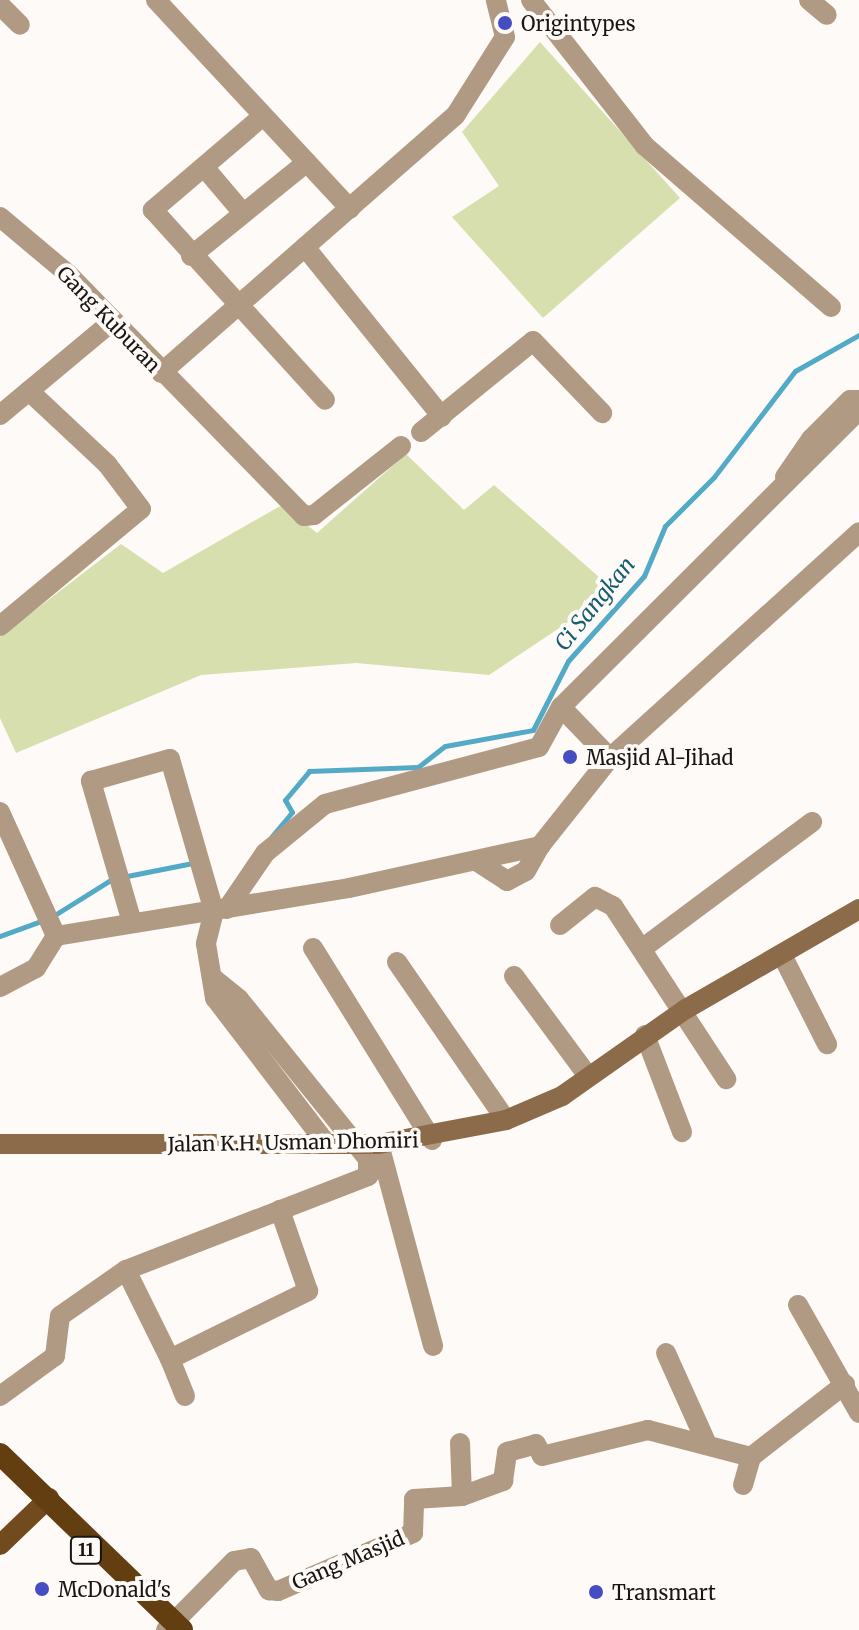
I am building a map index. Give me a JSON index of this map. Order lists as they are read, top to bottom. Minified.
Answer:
{"streets":{"highway":["11"],"main road":["Jalan K.H. Usman Dhomiri"],"street":["Gang Kuburan","Gang Masjid"]},"crossings":[["11","Gang Masjid"]],"water":["Ci Sangkan"],"places":["Origintypes","Masjid Al-Jihad","McDonald's","Transmart"]}
